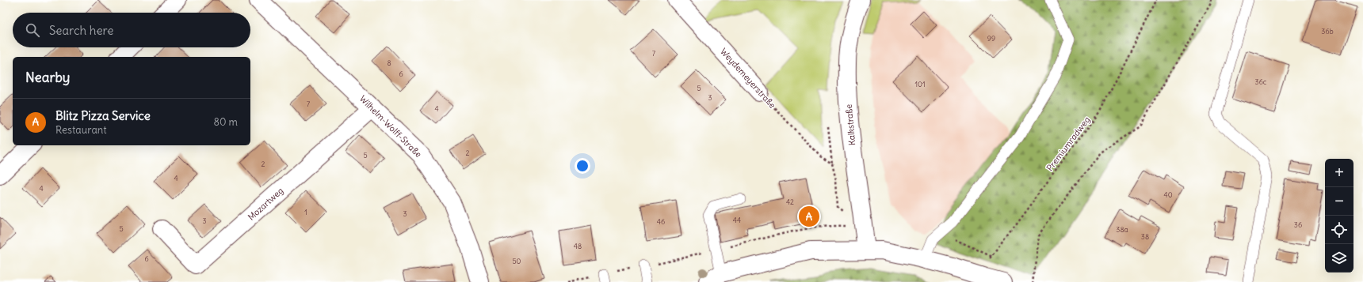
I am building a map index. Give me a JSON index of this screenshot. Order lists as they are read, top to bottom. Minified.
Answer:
{"streets":{"street":["Weydemeyerstraße","Kalkstraße","Wilhelm-Wolff-Straße","Mozartweg"],"path":["Premiumradweg"]},"crossings":[["Wilhelm-Wolff-Straße","Mozartweg"]],"house_numbers":["36b","99","7","8","6","36c","101","5","3","7","4","2","5","2","4","4","40","42","1","3","44","3","46","36","5","38a","38","48","6","50"],"page":{"search":"Search here","heading":"Nearby","list":[{"mark":"A","name":"Blitz Pizza Service","note":"Restaurant","value":"80 m"}],"map_buttons":["+","−"],"pins":"A"}}
